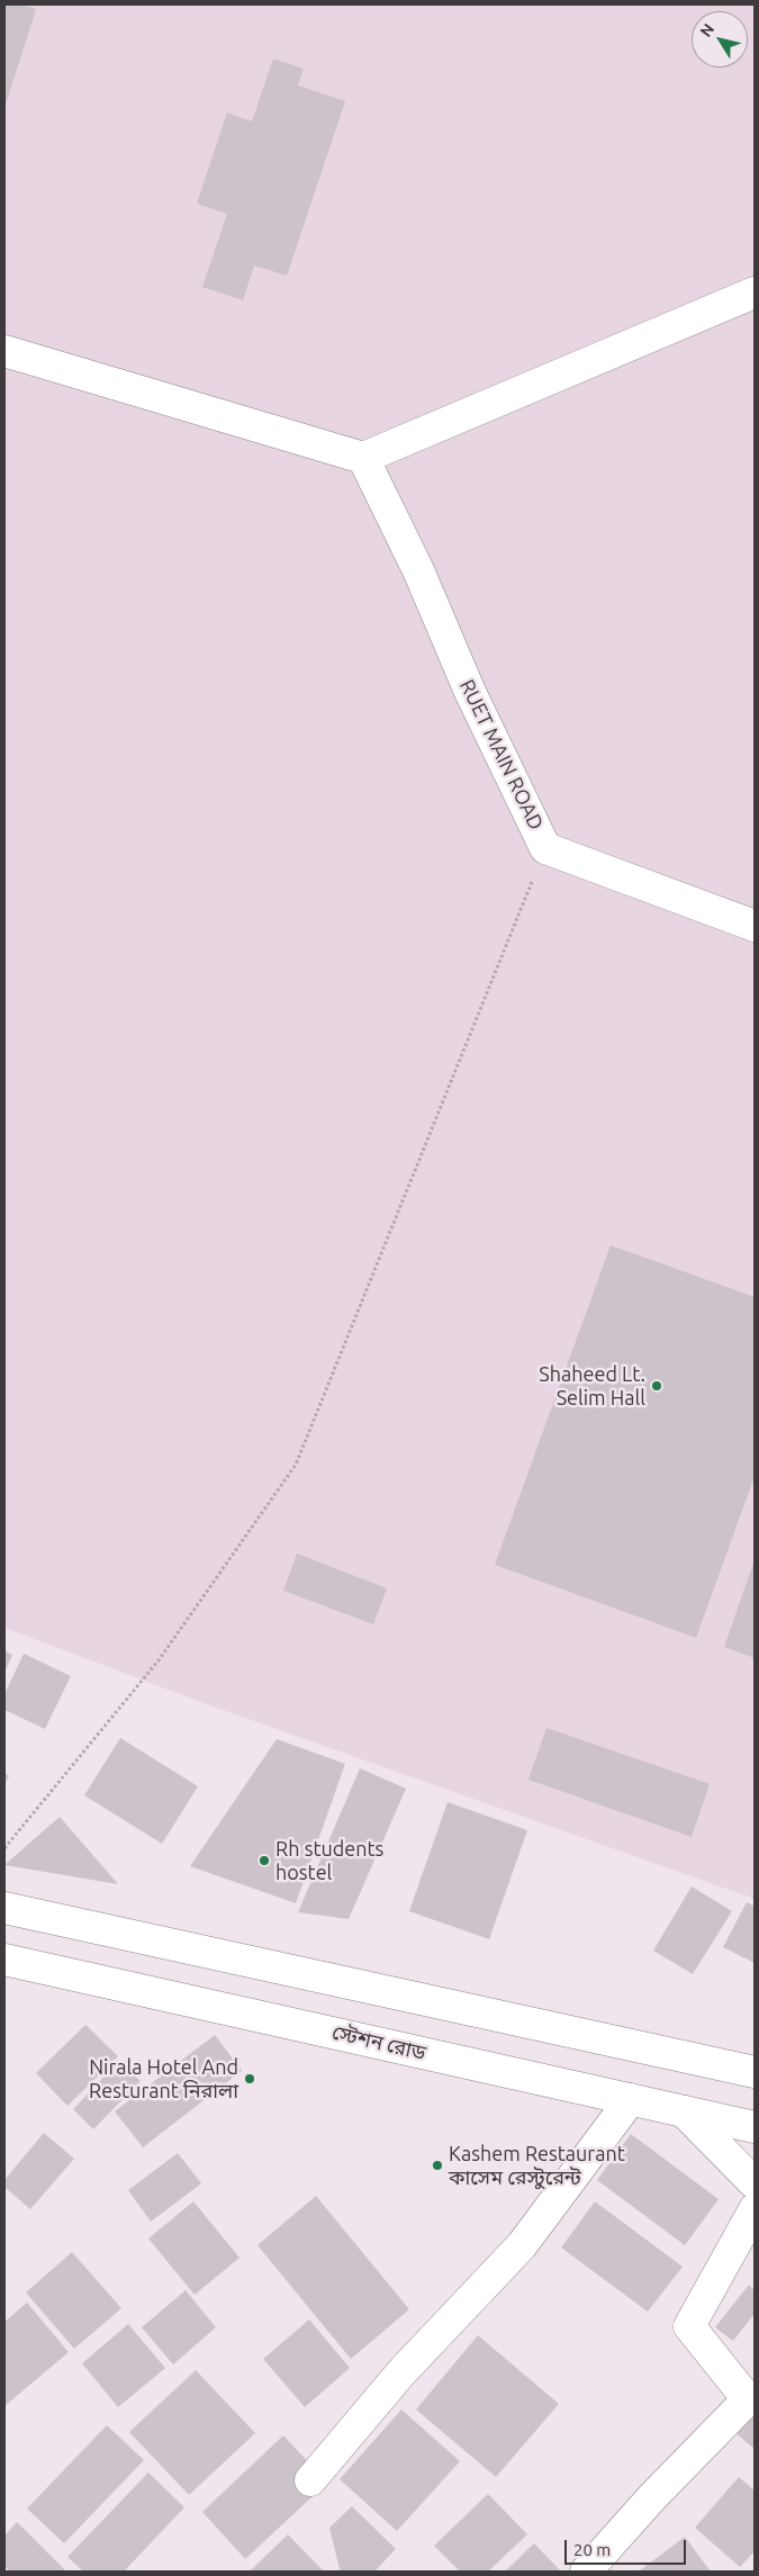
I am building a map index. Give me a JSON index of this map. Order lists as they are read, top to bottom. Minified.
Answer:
{"streets":{"street":["RUET MAIN ROAD","স্টেশন রোড"]},"places":["Shaheed Lt. Selim Hall","Rh students hostel","Nirala Hotel And Resturant নিরালা","Kashem Restaurant কাসেম রেস্টুরেন্ট"],"scale_bar":"20 m","north":"top left"}
